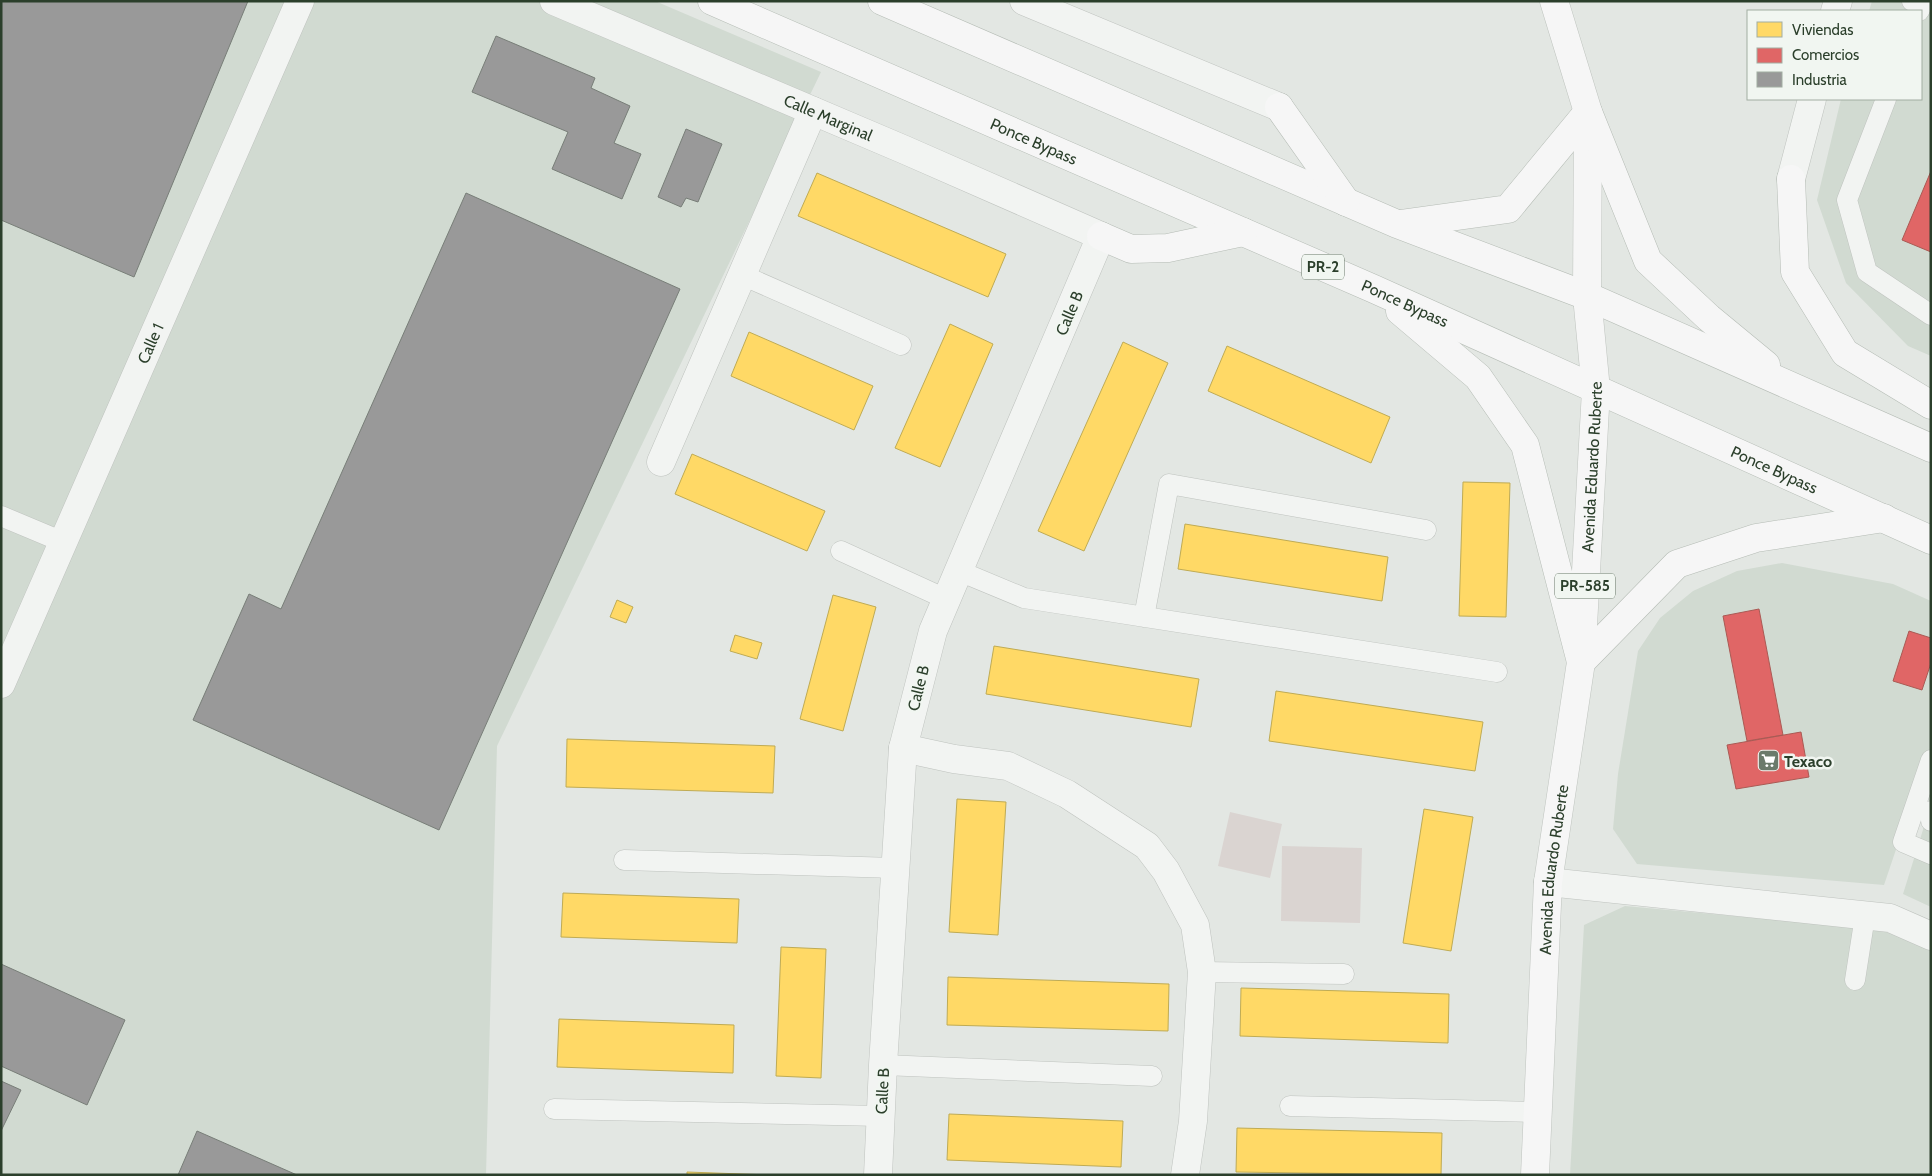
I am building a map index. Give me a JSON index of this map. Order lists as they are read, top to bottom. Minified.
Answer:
{"streets":{"main road":["Ponce Bypass","PR-2","Avenida Eduardo Ruberte","PR-585"],"street":["Calle Marginal","Calle B","Calle 1"]},"crossings":[["Calle Marginal","Calle B"],["Ponce Bypass","Avenida Eduardo Ruberte"]],"places":{"supermarket":["Texaco"]},"legend":["Viviendas","Comercios","Industria"]}
